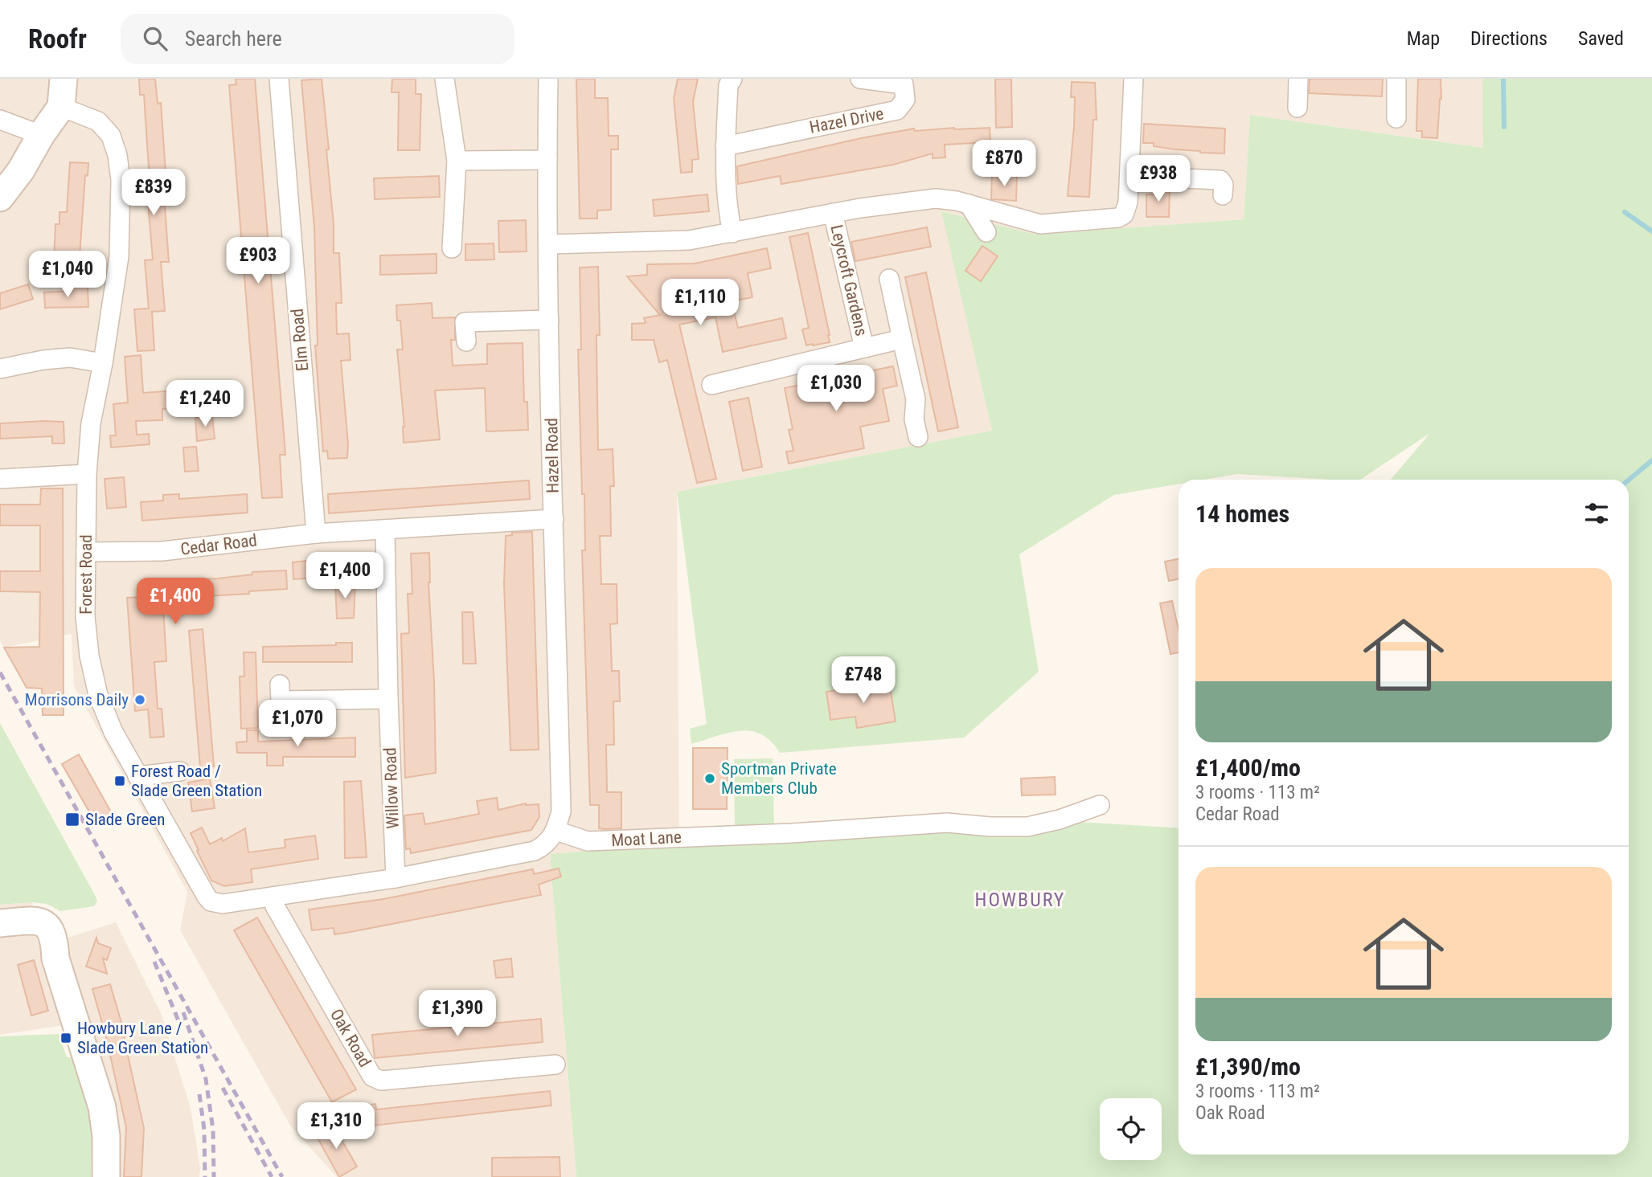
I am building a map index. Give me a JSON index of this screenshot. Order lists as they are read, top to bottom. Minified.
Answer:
{"streets":{"street":["Hazel Drive","Leycroft Gardens","Elm Road","Hazel Road","Cedar Road","Forest Road","Willow Road","Moat Lane","Oak Road"]},"crossings":[["Elm Road","Cedar Road"],["Hazel Road","Cedar Road"],["Hazel Road","Moat Lane"],["Cedar Road","Forest Road"],["Cedar Road","Willow Road"],["Forest Road","Oak Road"]],"districts":["HOWBURY"],"places":{"other":["Morrisons Daily","Sportman Private Members Club"],"transit":["Forest Road / Slade Green Station","Slade Green","Howbury Lane / Slade Green Station"]},"page":{"header":"Roofr","search":"Search here","nav":["Map","Directions","Saved"],"price":["£870","£938","£839","£903","£1,040","£1,110","£1,030","£1,240","£1,400","£1,400","£748","£1,070","£1,390","£1,310"],"heading":"14 homes","list":[{"name":"£1,400/mo","note":"3 rooms · 113 m² · Cedar Road"},{"name":"£1,390/mo","note":"3 rooms · 113 m² · Oak Road"}]}}
